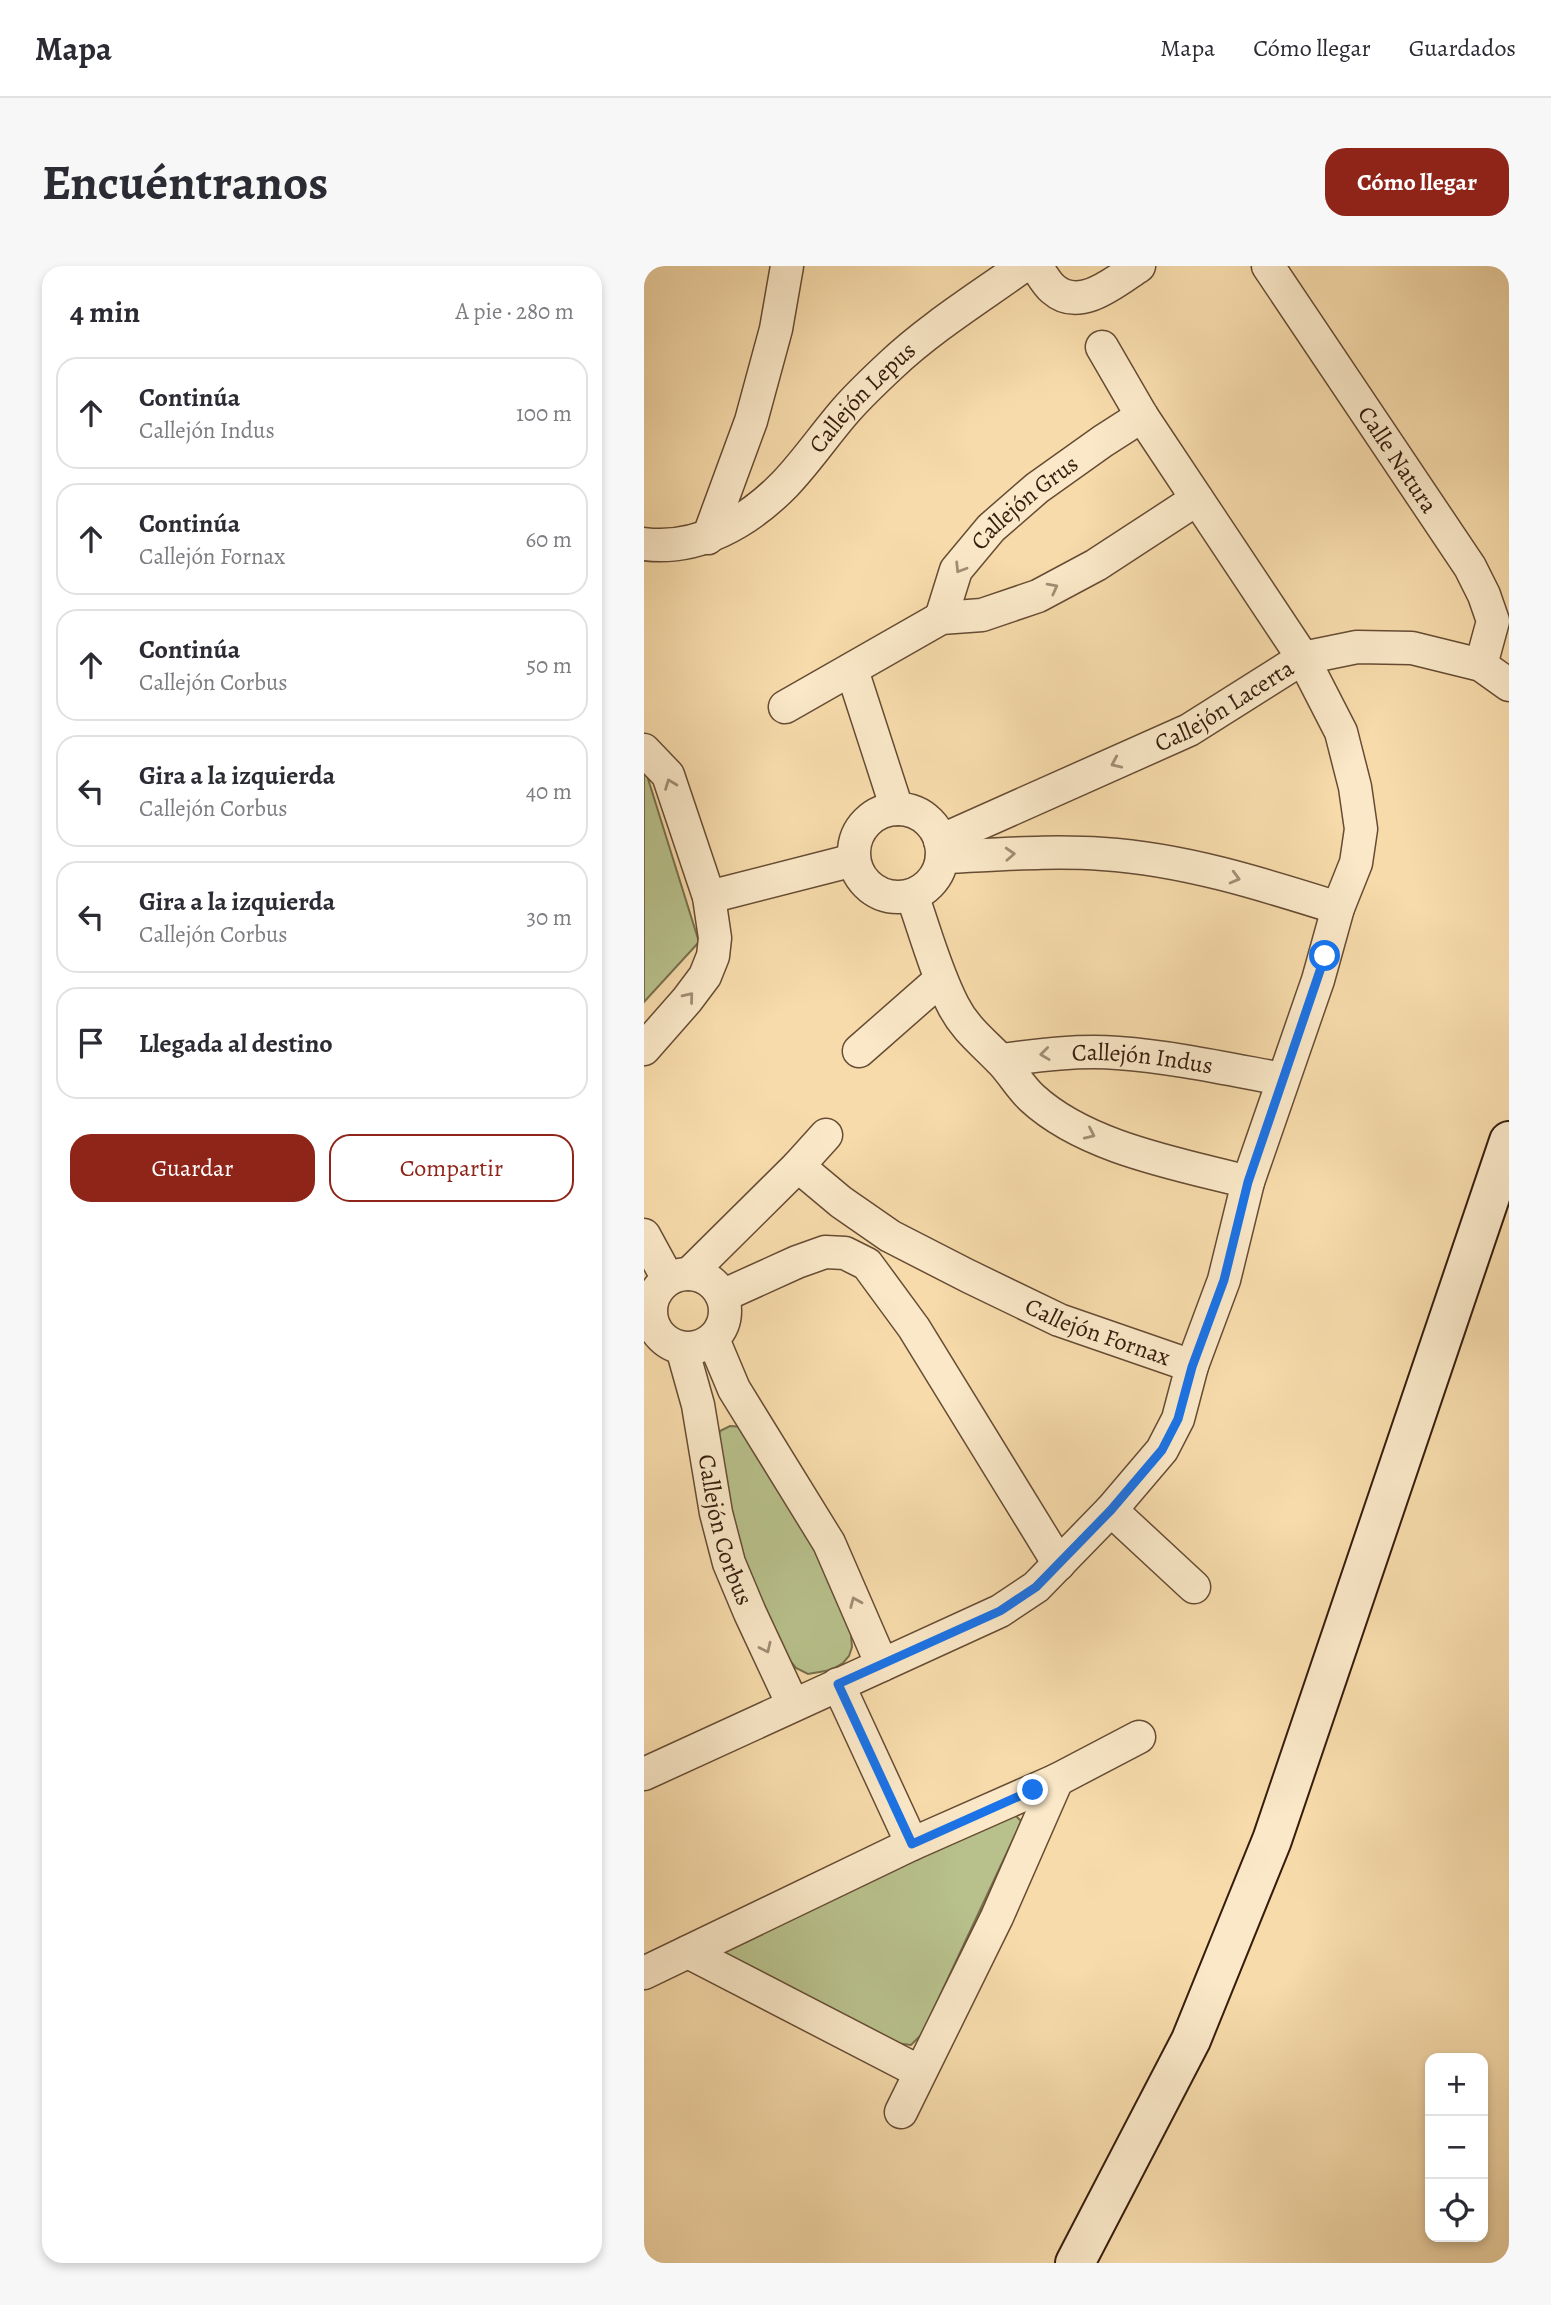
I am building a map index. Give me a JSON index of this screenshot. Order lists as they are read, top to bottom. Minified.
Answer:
{"streets":{"street":["Callejón Lepus","Calle Natura","Callejón Grus","Callejón Lacerta","Callejón Indus","Callejón Fornax","Callejón Corbus"]},"crossings":[["Callejón Lacerta","Callejón Indus"]],"page":{"header":"Mapa","nav":["Mapa","Cómo llegar","Guardados"],"buttons":["Cómo llegar",["Guardar","Compartir"]],"title":"Encuéntranos","heading":["4 min","A pie · 280 m"],"list":[["Continúa","Callejón Indus","100 m"],["Continúa","Callejón Fornax","60 m"],["Continúa","Callejón Corbus","50 m"],["Gira a la izquierda","Callejón Corbus","40 m"],["Gira a la izquierda","Callejón Corbus","30 m"],"Llegada al destino"],"map_buttons":["+","−"]}}
